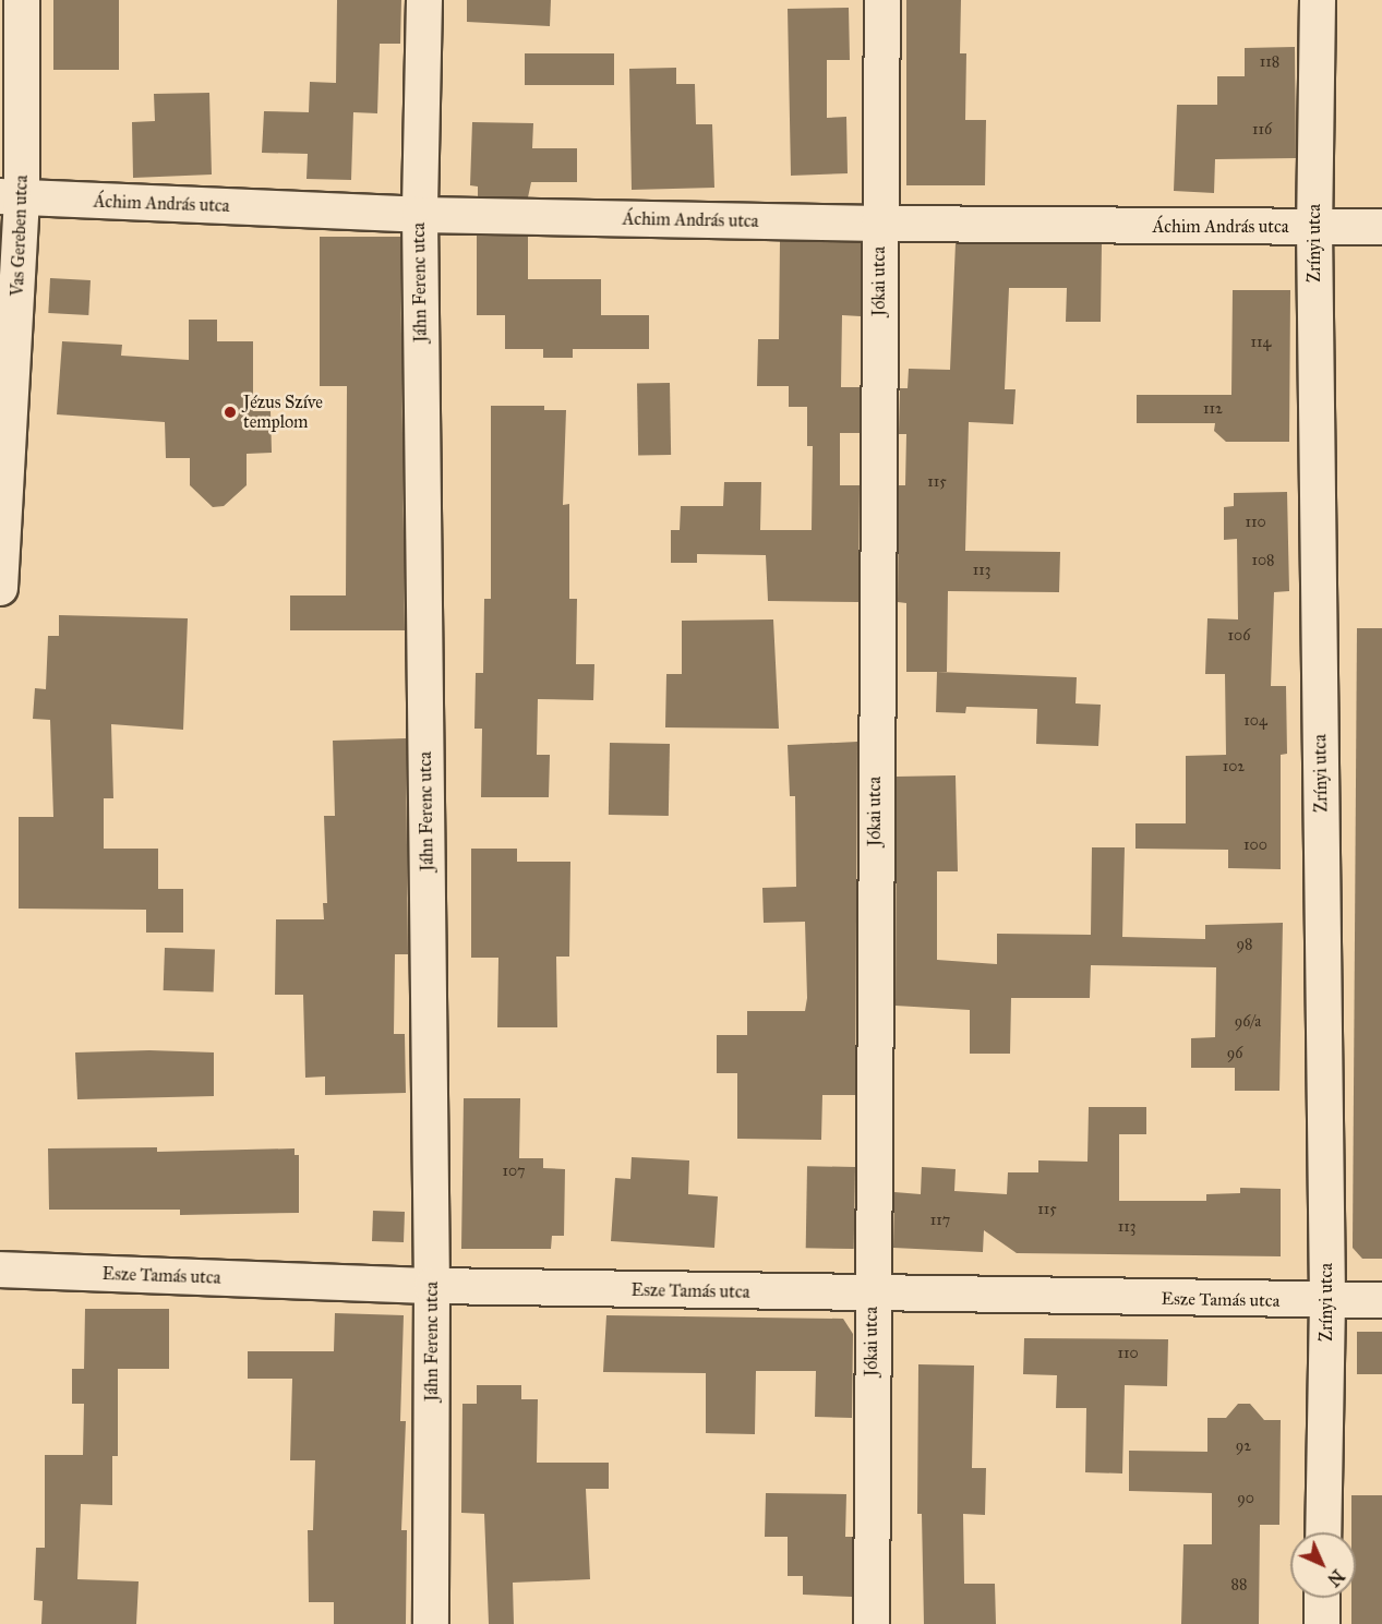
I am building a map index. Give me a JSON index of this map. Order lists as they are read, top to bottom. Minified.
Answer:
{"streets":{"street":["Áchim András utca","Vas Gereben utca","Zrínyi utca","Jókai utca","Jáhn Ferenc utca","Esze Tamás utca"]},"crossings":[["Áchim András utca","Vas Gereben utca"],["Áchim András utca","Zrínyi utca"],["Áchim András utca","Jókai utca"],["Áchim András utca","Jáhn Ferenc utca"],["Zrínyi utca","Esze Tamás utca"],["Jókai utca","Esze Tamás utca"],["Jáhn Ferenc utca","Esze Tamás utca"]],"places":["Jézus Szíve templom"],"house_numbers":["118","116","114","112","115","110","108","113","106","104","102","100","98","96/a","96","107","115","117","113","110","92","90","88"],"north":"bottom right"}
